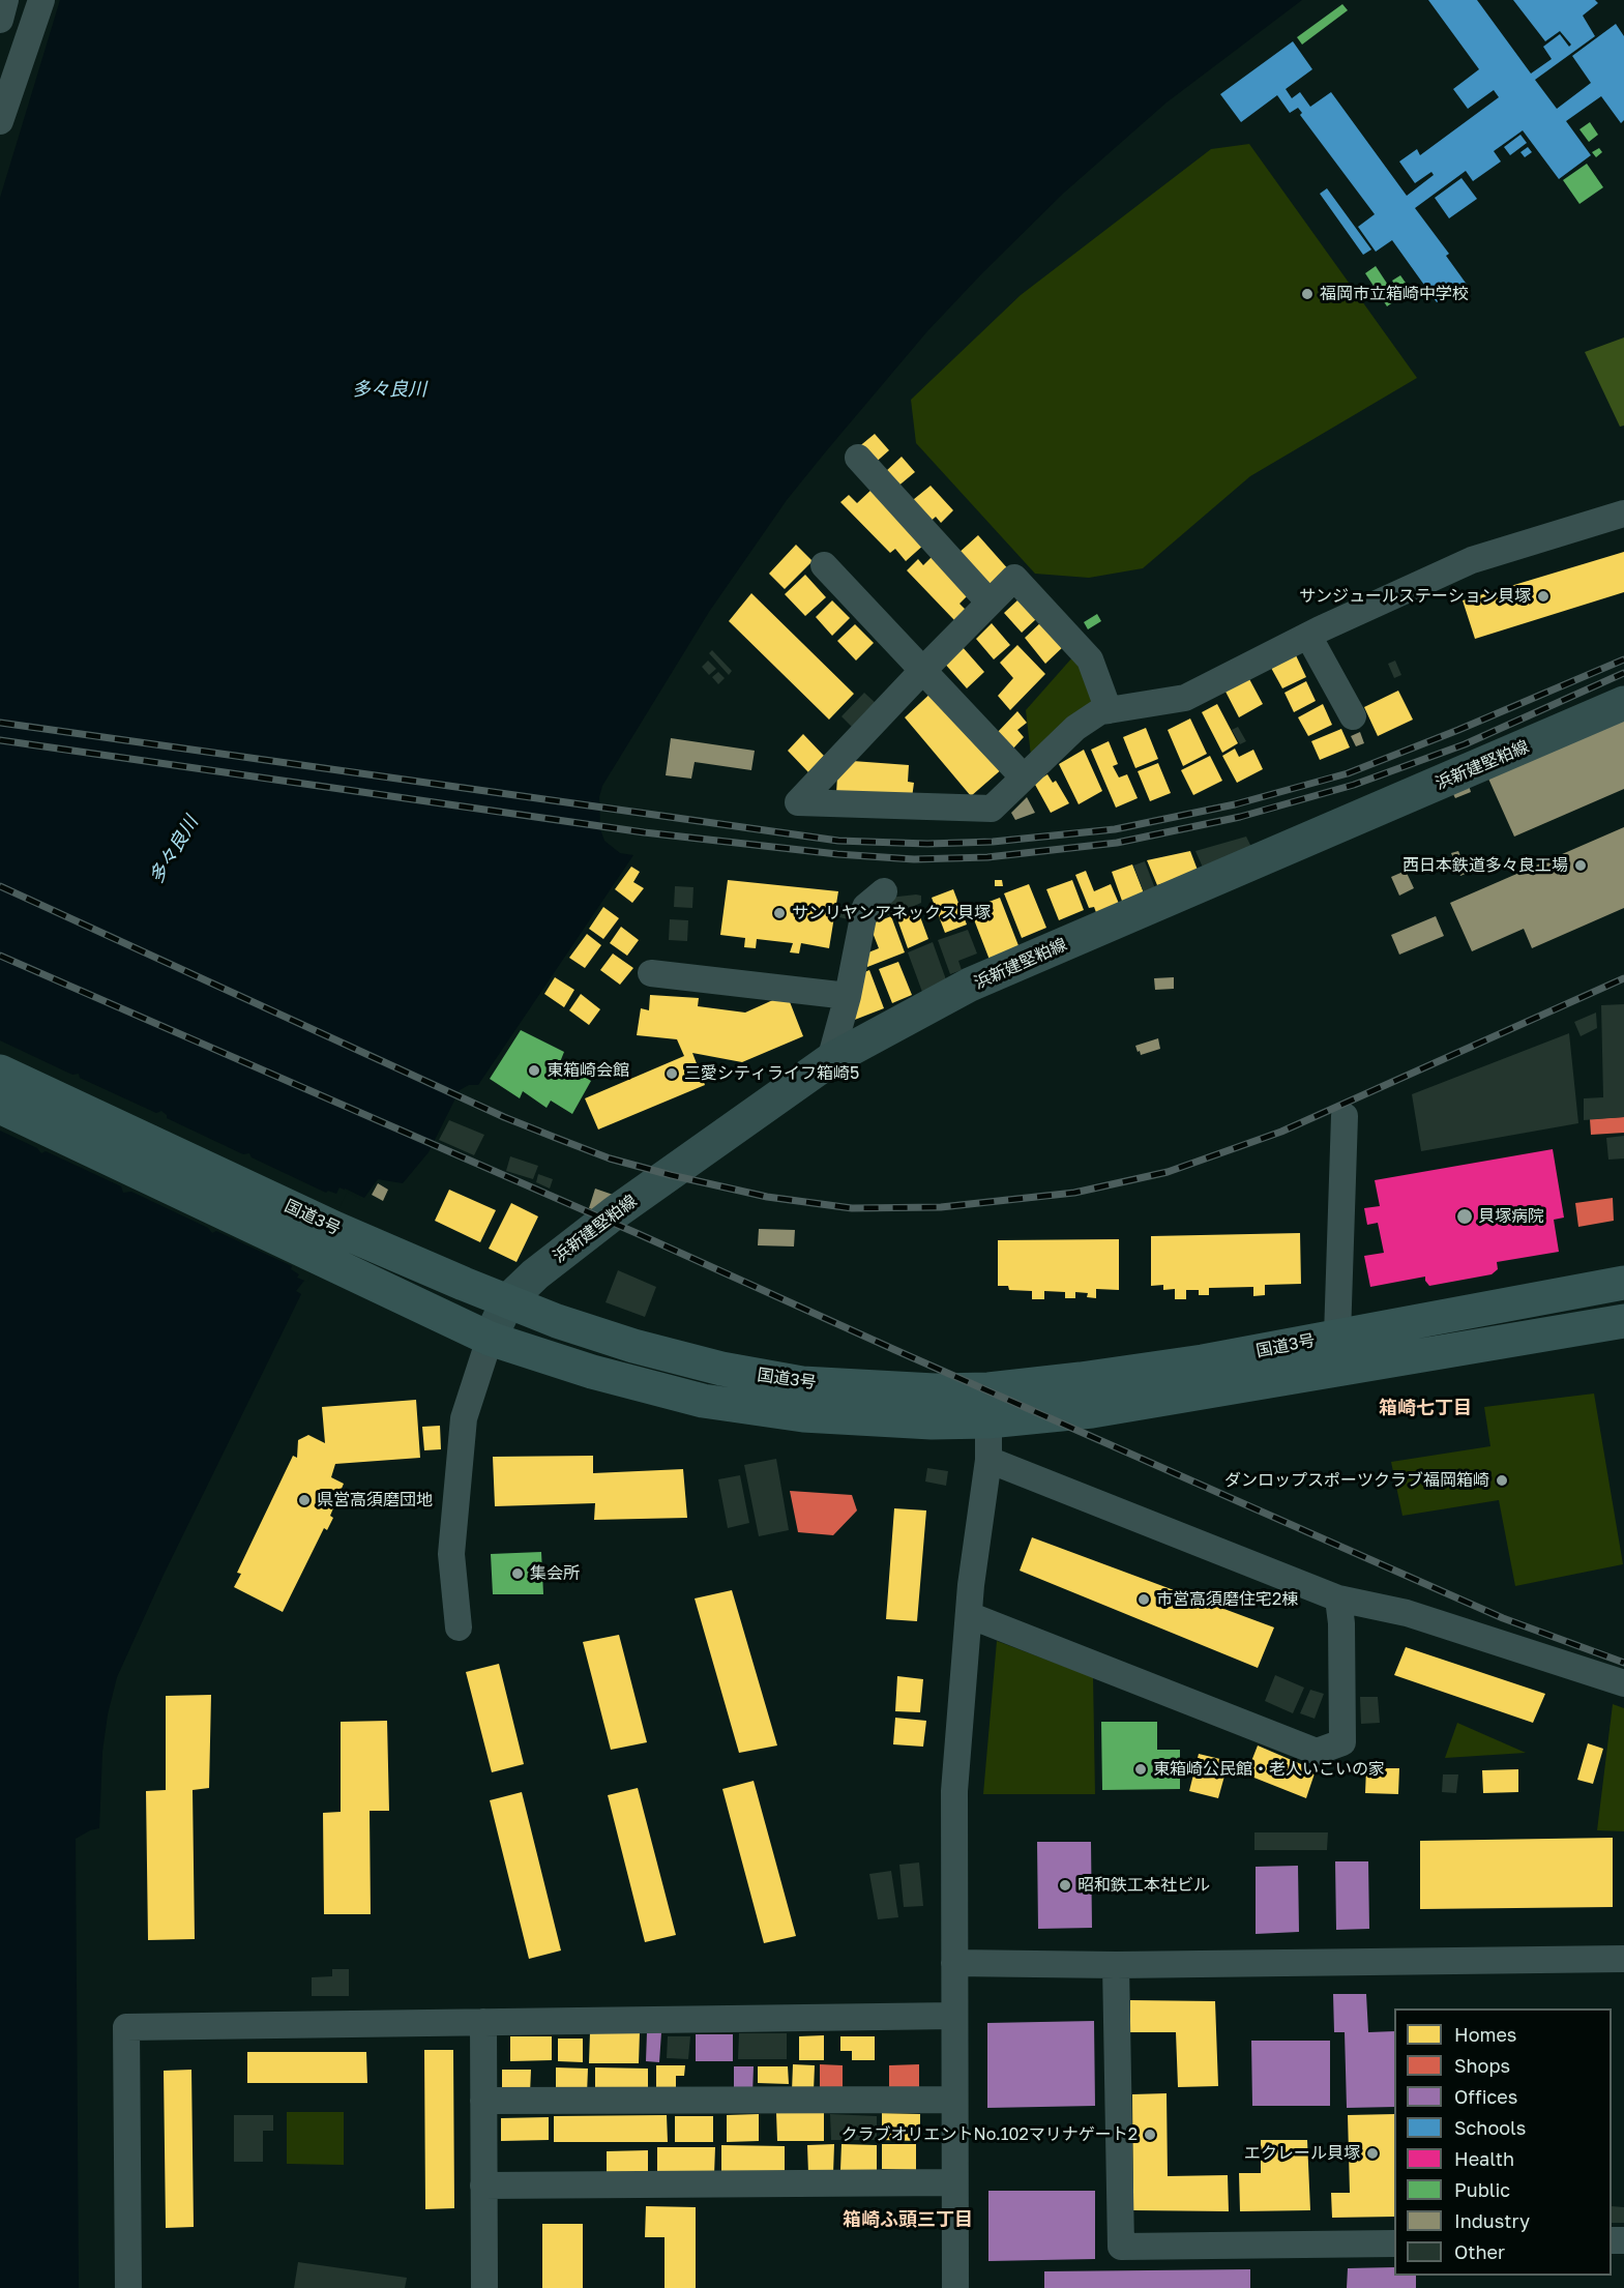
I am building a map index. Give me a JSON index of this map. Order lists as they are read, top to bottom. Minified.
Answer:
{"streets":{"highway":["国道3号"],"main road":["浜新建堅粕線"]},"crossings":[["浜新建堅粕線","国道3号"]],"districts":["箱崎七丁目","箱崎ふ頭三丁目"],"water":["多々良川"],"places":["福岡市立箱崎中学校","サンジュールステーション貝塚","西日本鉄道多々良工場","サンリヤンアネックス貝塚","東箱崎会館","三愛シティライフ箱崎5","貝塚病院","ダンロップスポーツクラブ福岡箱崎","県営高須磨団地","集会所","市営高須磨住宅2棟","東箱崎公民館・老人いこいの家","昭和鉄工本社ビル","クラブオリエントNo.102マリナゲート2","エクレール貝塚"],"legend":["Homes","Shops","Offices","Schools","Health","Public","Industry","Other"]}
